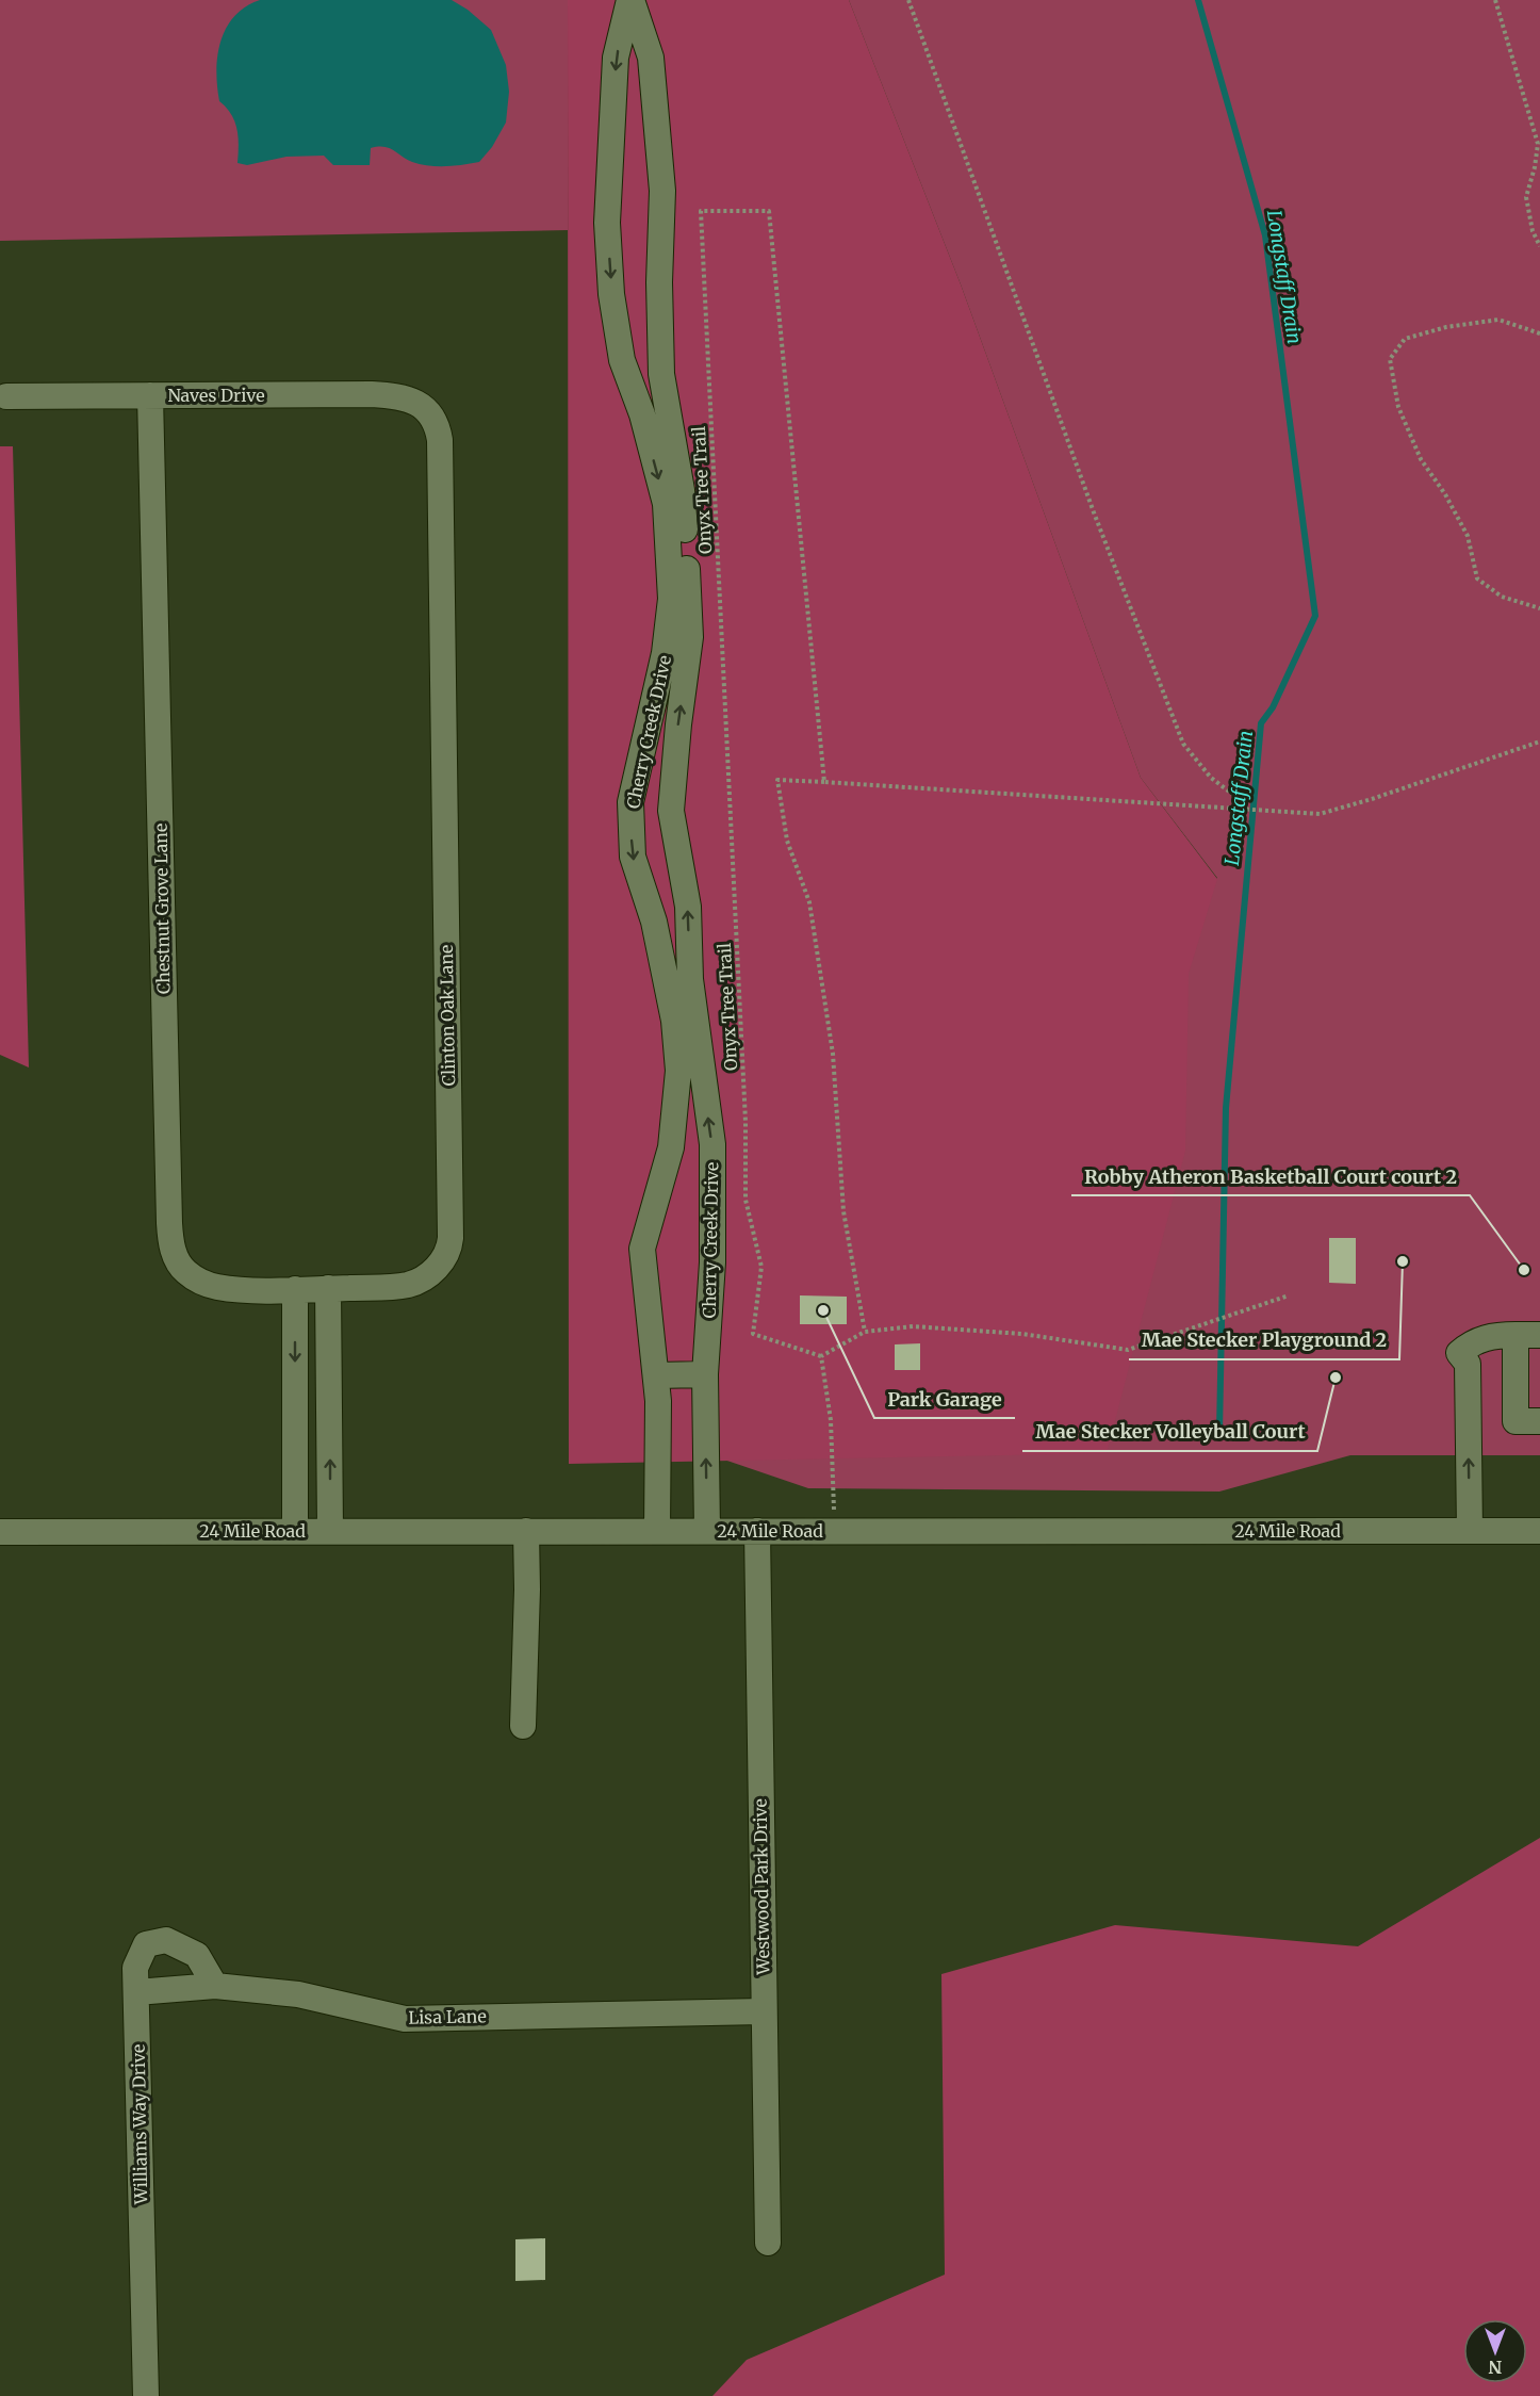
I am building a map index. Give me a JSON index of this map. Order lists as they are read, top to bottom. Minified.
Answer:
{"streets":{"street":["Naves Drive","Cherry Creek Drive","Chestnut Grove Lane","Clinton Oak Lane","24 Mile Road","Westwood Park Drive","Lisa Lane","Williams Way Drive"],"path":["Onyx Tree Trail"]},"crossings":[["Naves Drive","Chestnut Grove Lane"],["Naves Drive","Clinton Oak Lane"],["Cherry Creek Drive","24 Mile Road"],["Chestnut Grove Lane","Clinton Oak Lane"],["24 Mile Road","Westwood Park Drive"],["Westwood Park Drive","Lisa Lane"],["Lisa Lane","Williams Way Drive"]],"water":["Longstaff Drain"],"places":["Mae Stecker Playground 2","Robby Atheron Basketball Court court 2","Park Garage","Mae Stecker Volleyball Court"],"north":"bottom"}
